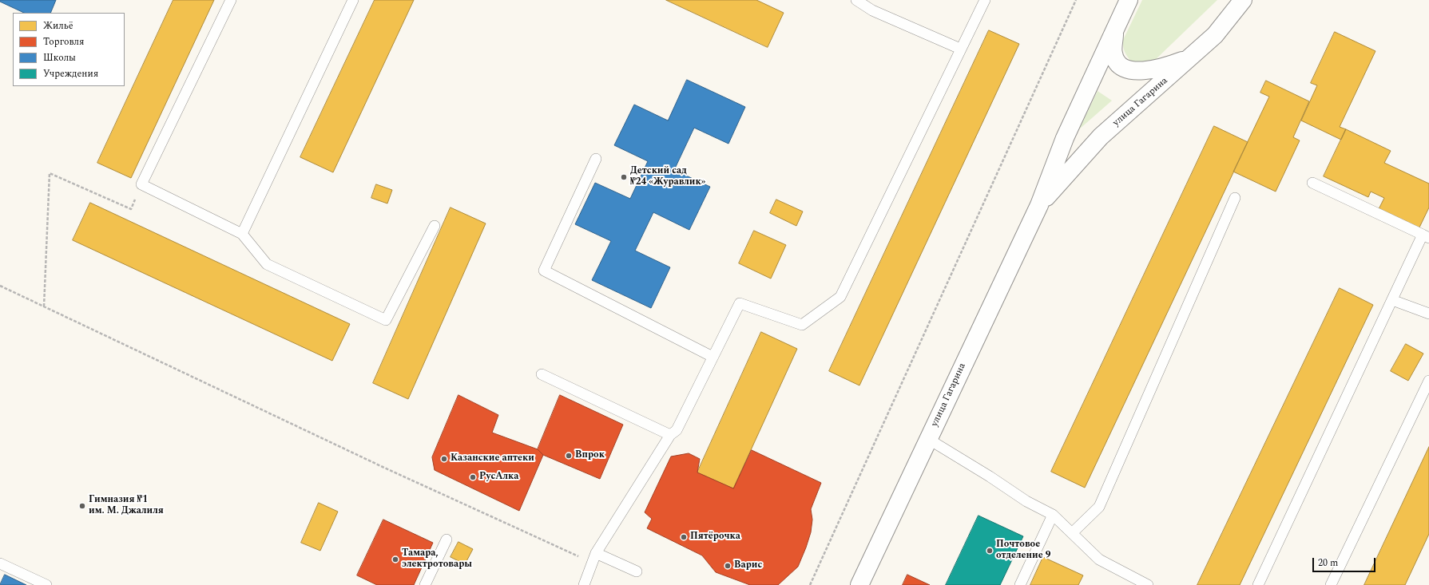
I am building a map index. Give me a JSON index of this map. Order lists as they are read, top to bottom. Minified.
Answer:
{"streets":{"street":["улица Гагарина"]},"places":["Детский сад №24 «Журавлик»","Впрок","Казанские аптеки","РусАлка","Гимназия №1 им. М. Джалиля","Пятёрочка","Почтовое отделение 9","Тамара, электротовары","Варис"],"legend":["Жильё","Торговля","Школы","Учреждения"],"scale_bar":"20 m"}
